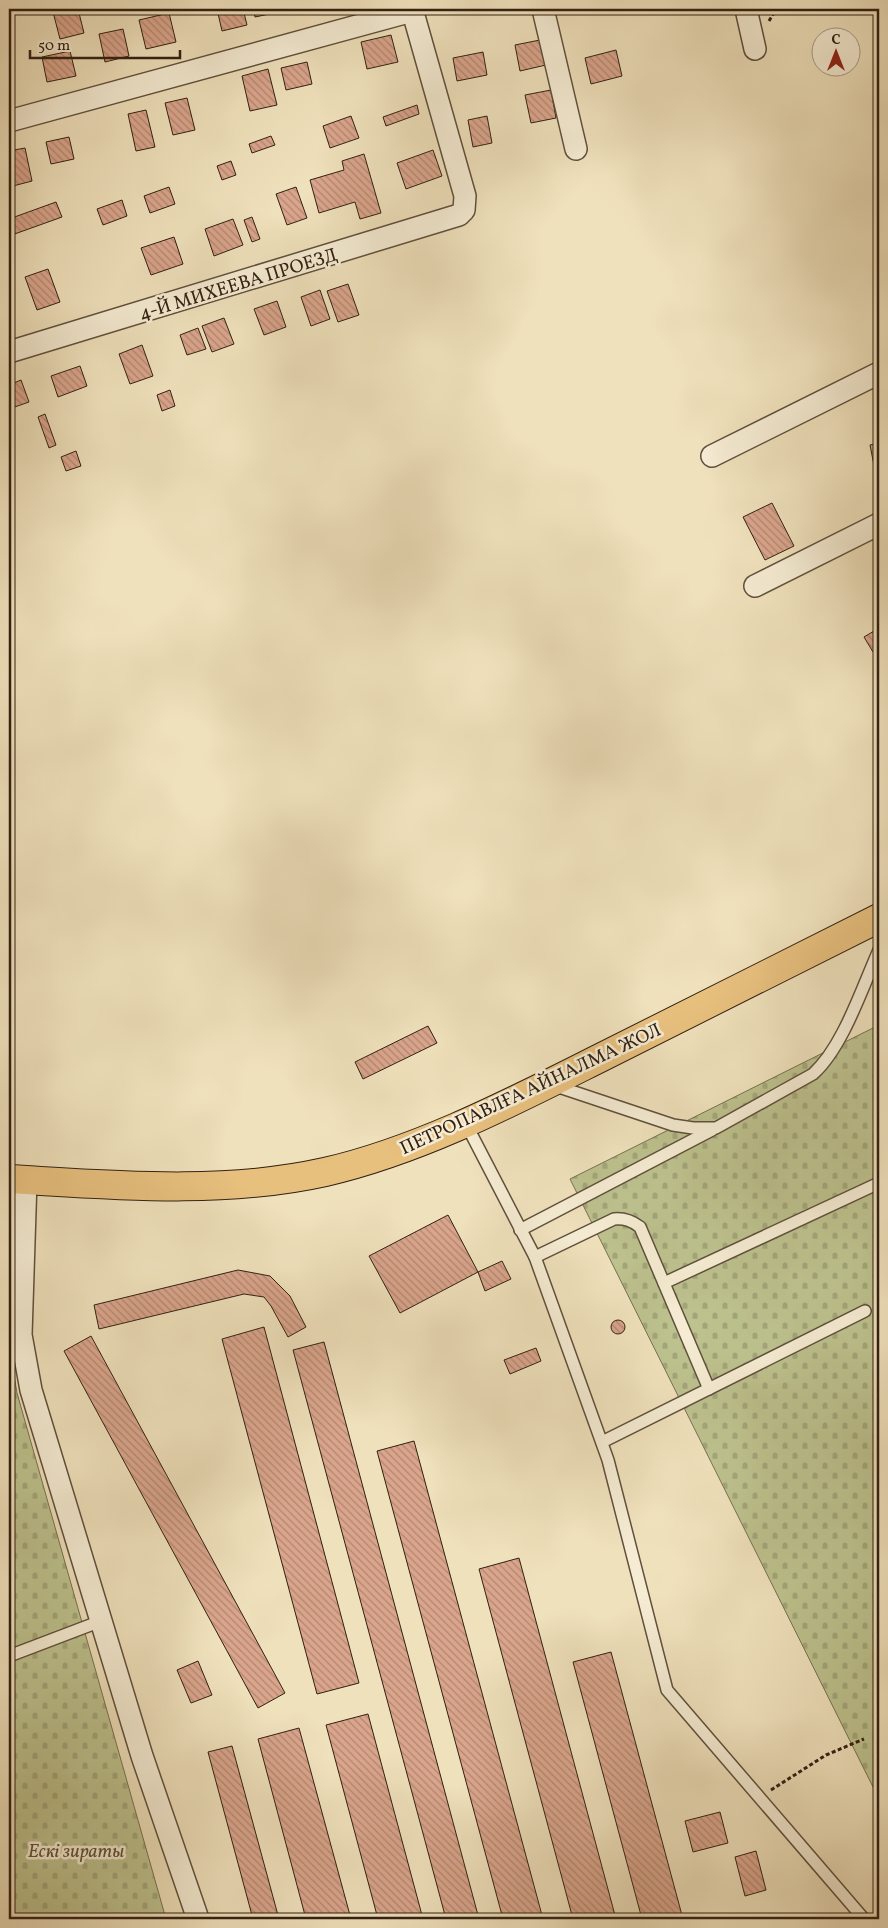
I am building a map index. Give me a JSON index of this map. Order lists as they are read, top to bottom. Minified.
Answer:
{"streets":{"highway":["ПЕТРОПАВЛҒА АЙНАЛМА ЖОЛ"],"street":["4-Й МИХЕЕВА ПРОЕЗД"]},"parks":["Ескі зираты"],"scale_bar":"50 m","north":"top"}
